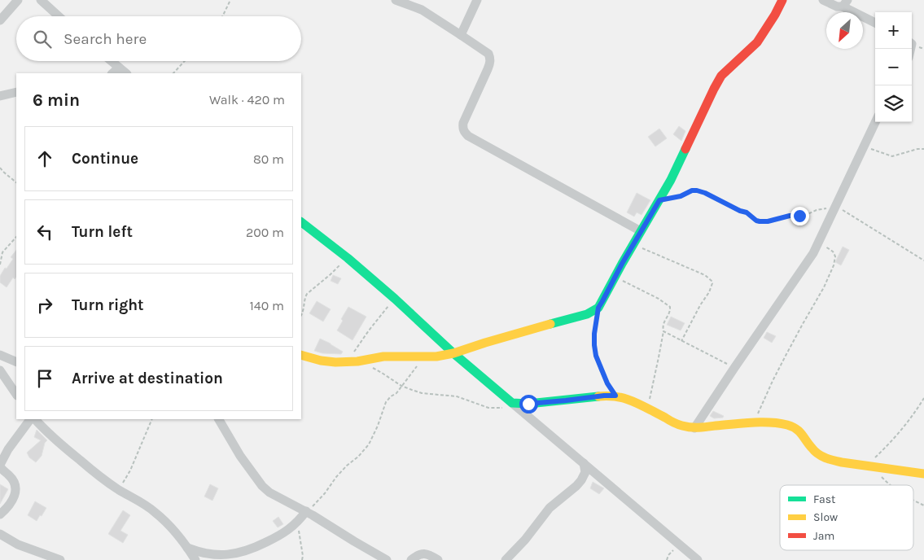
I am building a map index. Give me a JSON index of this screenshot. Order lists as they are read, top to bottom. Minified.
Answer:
{"legend":["Fast","Slow","Jam"],"north":"bottom left","page":{"map_buttons":["+","−"],"search":"Search here","heading":["6 min","Walk · 420 m"],"list":[["Continue","80 m"],["Turn left","200 m"],["Turn right","140 m"],"Arrive at destination"]}}
